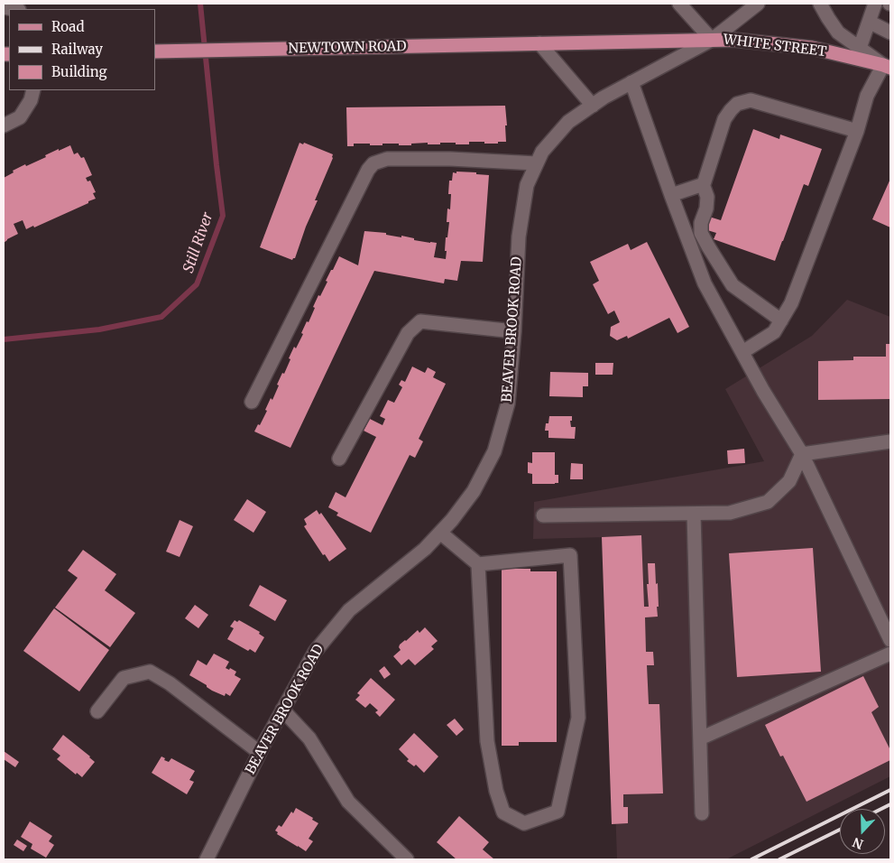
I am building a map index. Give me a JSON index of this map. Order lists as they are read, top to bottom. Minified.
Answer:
{"streets":{"main road":["WHITE STREET","NEWTOWN ROAD"],"street":["BEAVER BROOK ROAD"]},"crossings":[["WHITE STREET","NEWTOWN ROAD"],["WHITE STREET","BEAVER BROOK ROAD"],["NEWTOWN ROAD","BEAVER BROOK ROAD"]],"water":["Still River"],"legend":["Road","Railway","Building"],"north":"bottom"}
